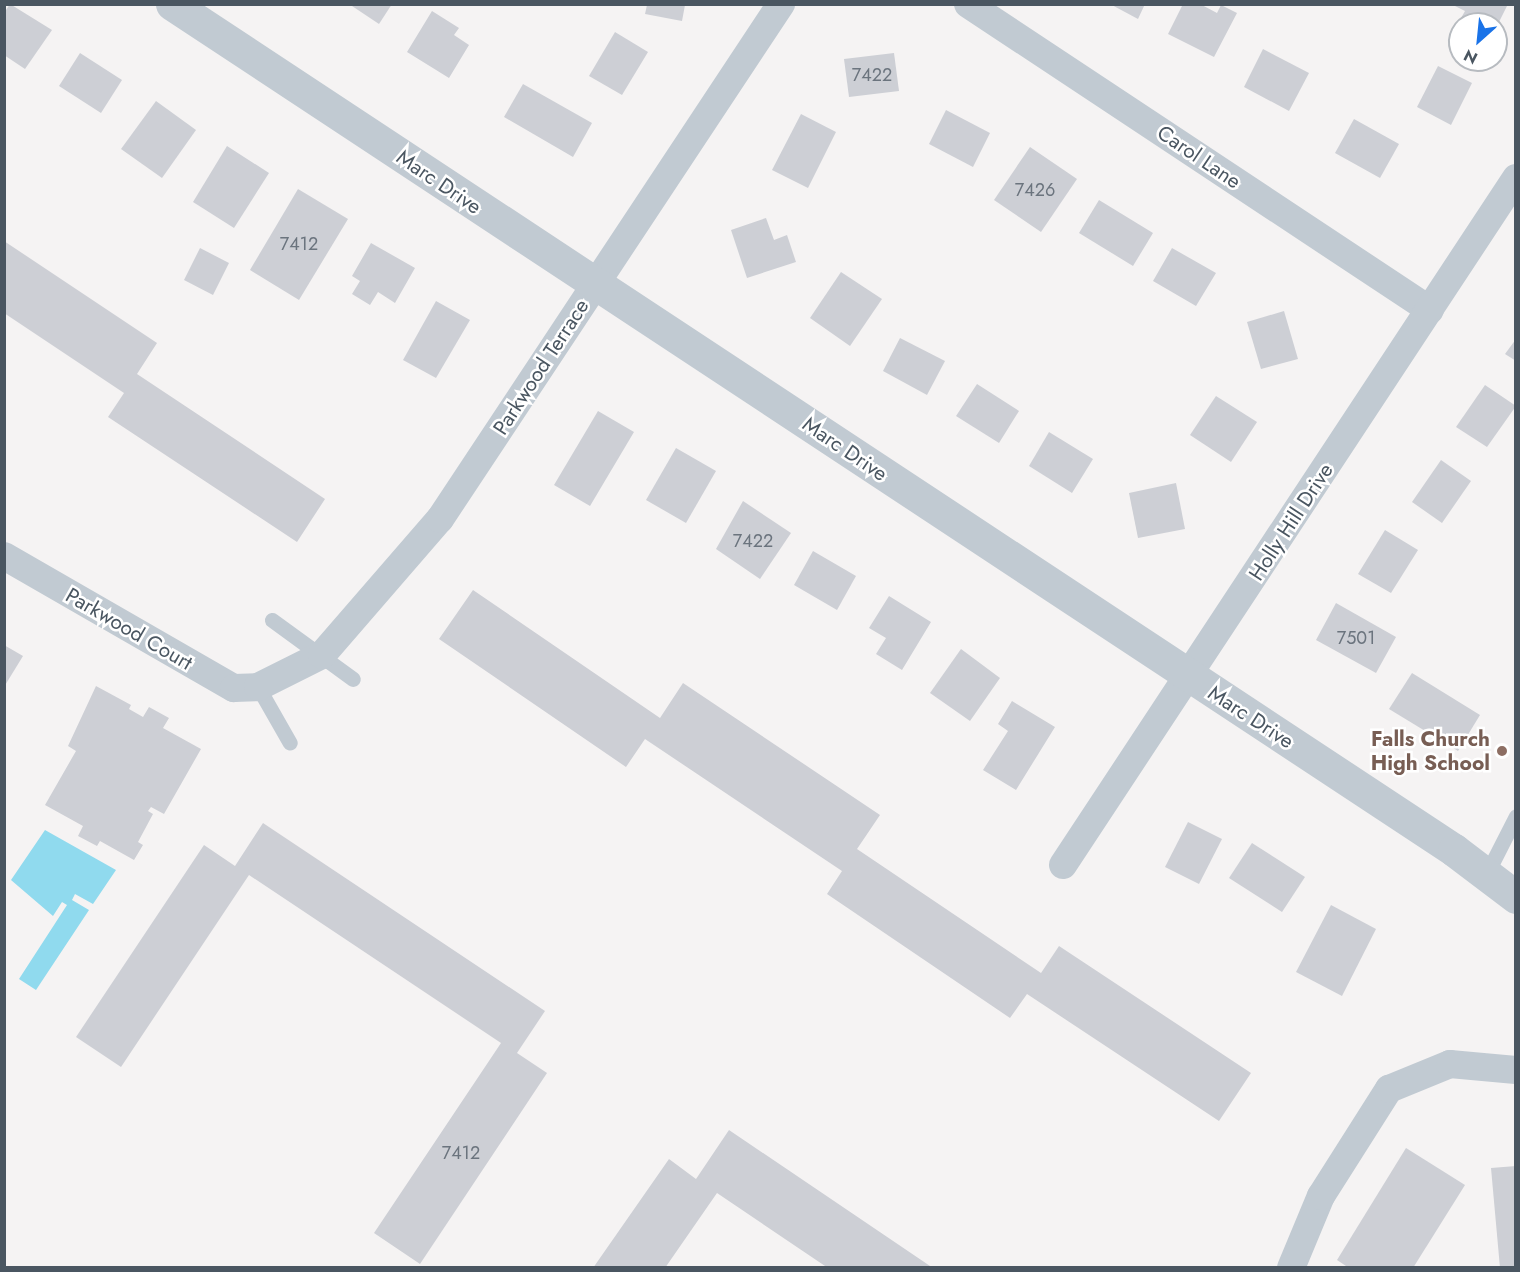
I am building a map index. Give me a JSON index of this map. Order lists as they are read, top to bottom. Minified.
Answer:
{"streets":{"street":["Carol Lane","Marc Drive","Parkwood Terrace","Holly Hill Drive","Parkwood Court"]},"crossings":[["Carol Lane","Holly Hill Drive"],["Marc Drive","Parkwood Terrace"],["Marc Drive","Holly Hill Drive"],["Parkwood Terrace","Parkwood Court"]],"places":["Falls Church High School"],"house_numbers":["7422","7426","7412","7422","7501","7412"],"north":"bottom left"}
